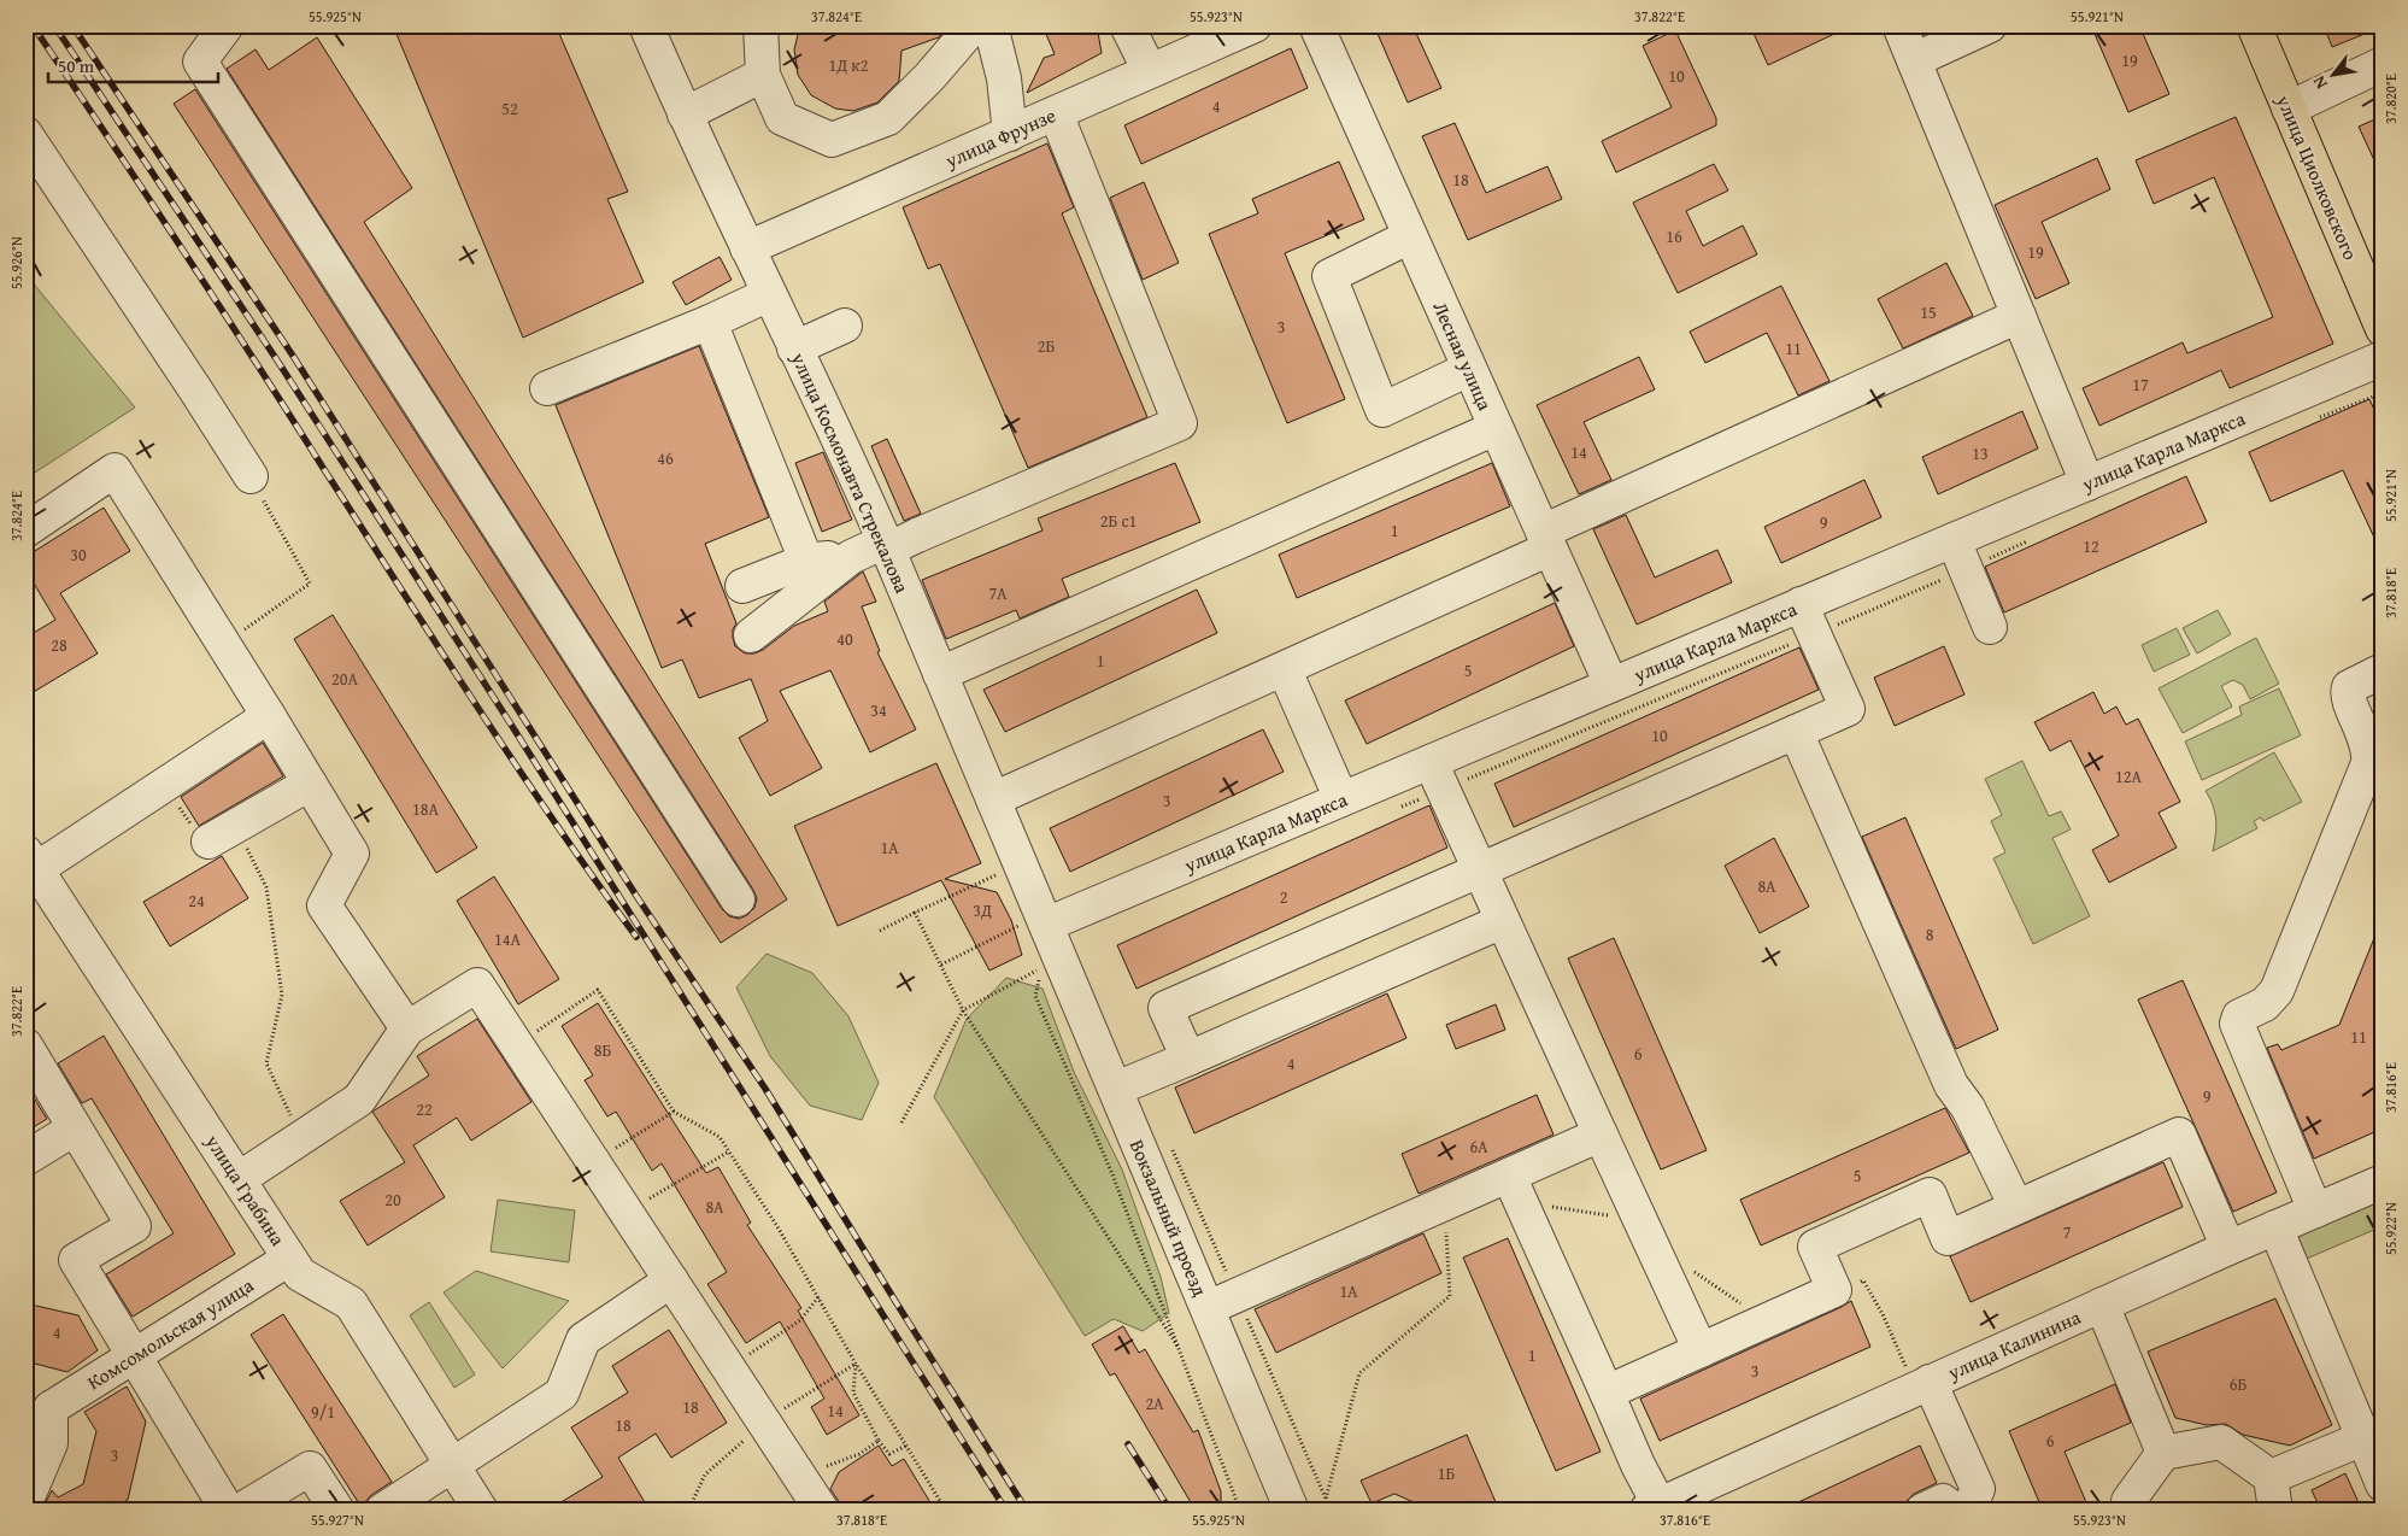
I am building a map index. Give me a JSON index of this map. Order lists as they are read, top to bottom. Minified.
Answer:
{"streets":{"main road":["улица Циолковского"],"street":["улица Фрунзе","Лесная улица","улица Карла Маркса","улица Космонавта Стрекалова","улица Грабина","Вокзальный проезд","Комсомольская улица","улица Калинина"]},"crossings":[["улица Фрунзе","улица Космонавта Стрекалова"],["Лесная улица","улица Карла Маркса"],["улица Карла Маркса","улица Космонавта Стрекалова"],["улица Карла Маркса","Вокзальный проезд"],["улица Космонавта Стрекалова","Вокзальный проезд"],["улица Грабина","Комсомольская улица"]],"house_numbers":["19","1Д к2","10","4","52","18","16","19","15","3","2Б","11","17","14","13","46","2Б с1","9","1","12","30","7А","40","28","1","5","20А","34","10","12А","3","18А","1А","8А","2","24","3Д","8","14А","11","8Б","6","4","9","22","6А","5","20","8А","7","1А","4","1","3","6Б","2А","18","14","9/1","18","6","3","1Б"],"scale_bar":"50 m","north":"bottom left","coordinates":["55.925°N","37.824°E","55.923°N","37.822°E","55.921°N","37.820°E","55.926°N","37.818°E","37.816°E","55.922°N","55.927°N"]}
